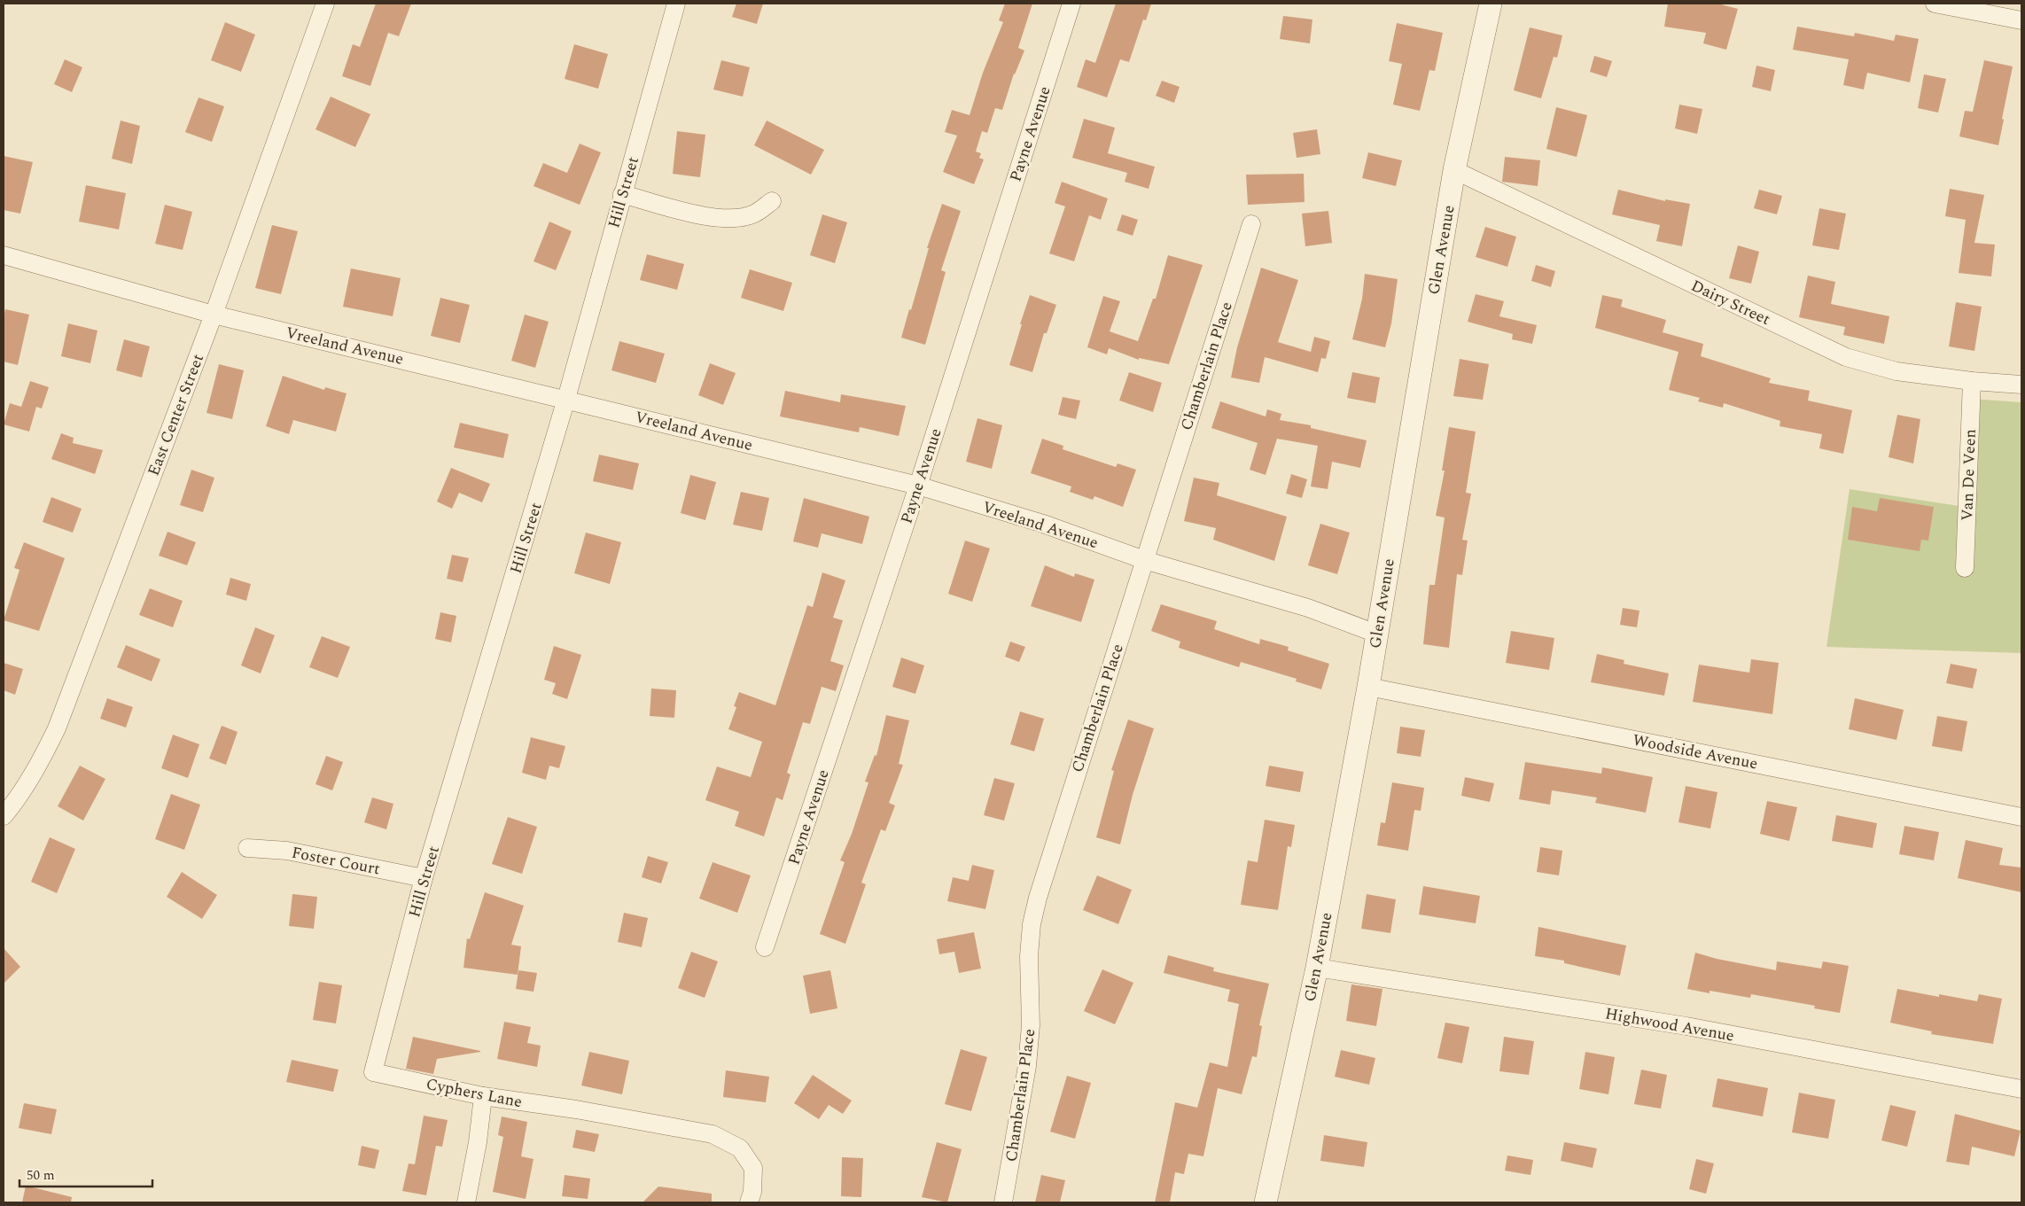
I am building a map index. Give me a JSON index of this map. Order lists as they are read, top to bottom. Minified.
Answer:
{"streets":{"street":["Payne Avenue","Hill Street","Glen Avenue","Dairy Street","Vreeland Avenue","Chamberlain Place","East Center Street","Van De Veen","Woodside Avenue","Foster Court","Highwood Avenue","Cyphers Lane"]},"crossings":[["Payne Avenue","Vreeland Avenue"],["Hill Street","Vreeland Avenue"],["Hill Street","Foster Court"],["Hill Street","Cyphers Lane"],["Glen Avenue","Dairy Street"],["Glen Avenue","Vreeland Avenue"],["Glen Avenue","Woodside Avenue"],["Glen Avenue","Highwood Avenue"],["Dairy Street","Van De Veen"],["Vreeland Avenue","Chamberlain Place"],["Vreeland Avenue","East Center Street"]],"scale_bar":"50 m"}
